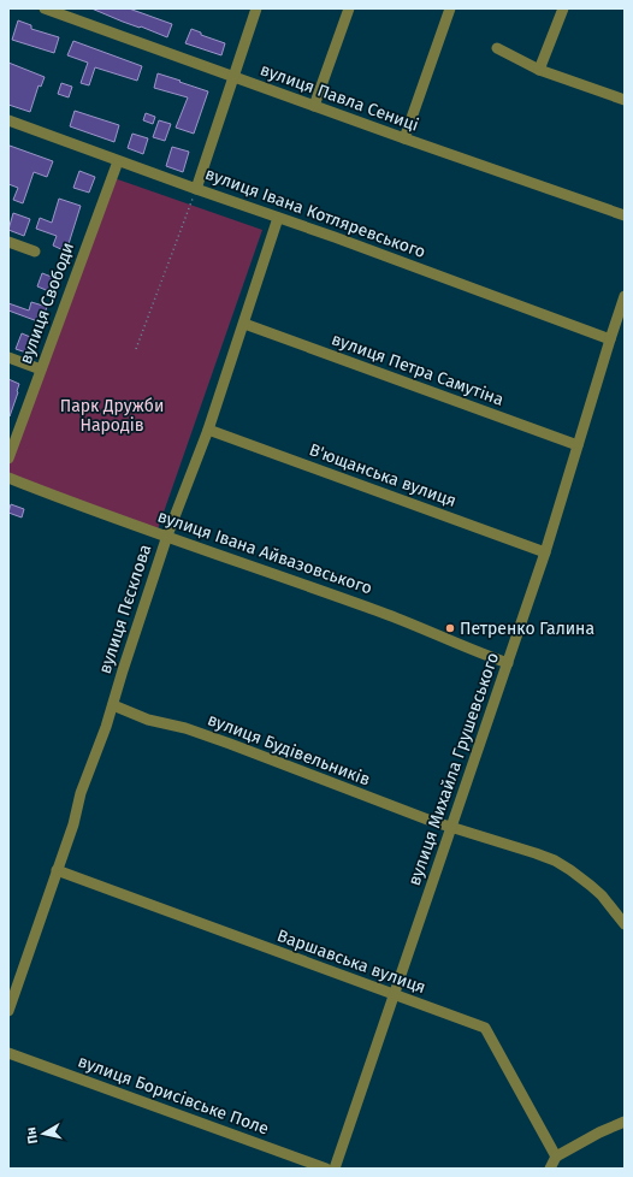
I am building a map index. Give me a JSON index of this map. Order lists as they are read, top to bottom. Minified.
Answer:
{"streets":{"street":["вулиця Павла Сениці","вулиця Івана Котляревського","вулиця Свободи","вулиця Петра Самутіна","В'ющанська вулиця","вулиця Івана Айвазовського","вулиця Пєсклова","вулиця Будівельників","вулиця Михайла Грушевського","Варшавська вулиця","вулиця Борисівське Поле"]},"crossings":[["вулиця Івана Котляревського","вулиця Свободи"],["вулиця Івана Котляревського","вулиця Пєсклова"],["вулиця Івана Котляревського","вулиця Михайла Грушевського"],["вулиця Петра Самутіна","вулиця Пєсклова"],["вулиця Петра Самутіна","вулиця Михайла Грушевського"],["В'ющанська вулиця","вулиця Пєсклова"],["В'ющанська вулиця","вулиця Михайла Грушевського"],["вулиця Івана Айвазовського","вулиця Пєсклова"],["вулиця Івана Айвазовського","вулиця Михайла Грушевського"],["вулиця Пєсклова","вулиця Будівельників"],["вулиця Пєсклова","Варшавська вулиця"],["вулиця Будівельників","вулиця Михайла Грушевського"],["вулиця Михайла Грушевського","Варшавська вулиця"]],"parks":["Парк Дружби Народів"],"places":["Петренко Галина"],"north":"left"}
